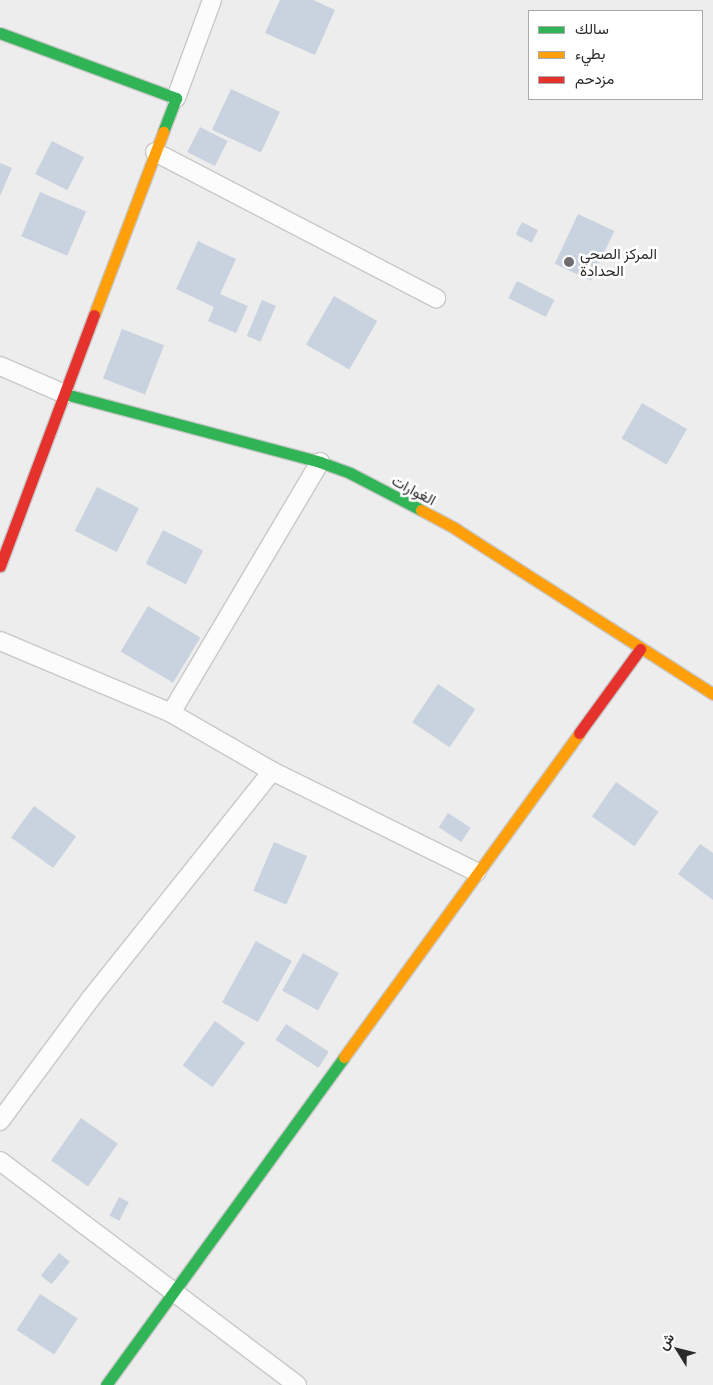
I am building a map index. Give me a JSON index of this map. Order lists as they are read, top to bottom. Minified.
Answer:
{"streets":{"street":["الغوارات"]},"places":["المركز الصحي الحدادة"],"legend":["سالك","بطيء","مزدحم"],"north":"top left"}
